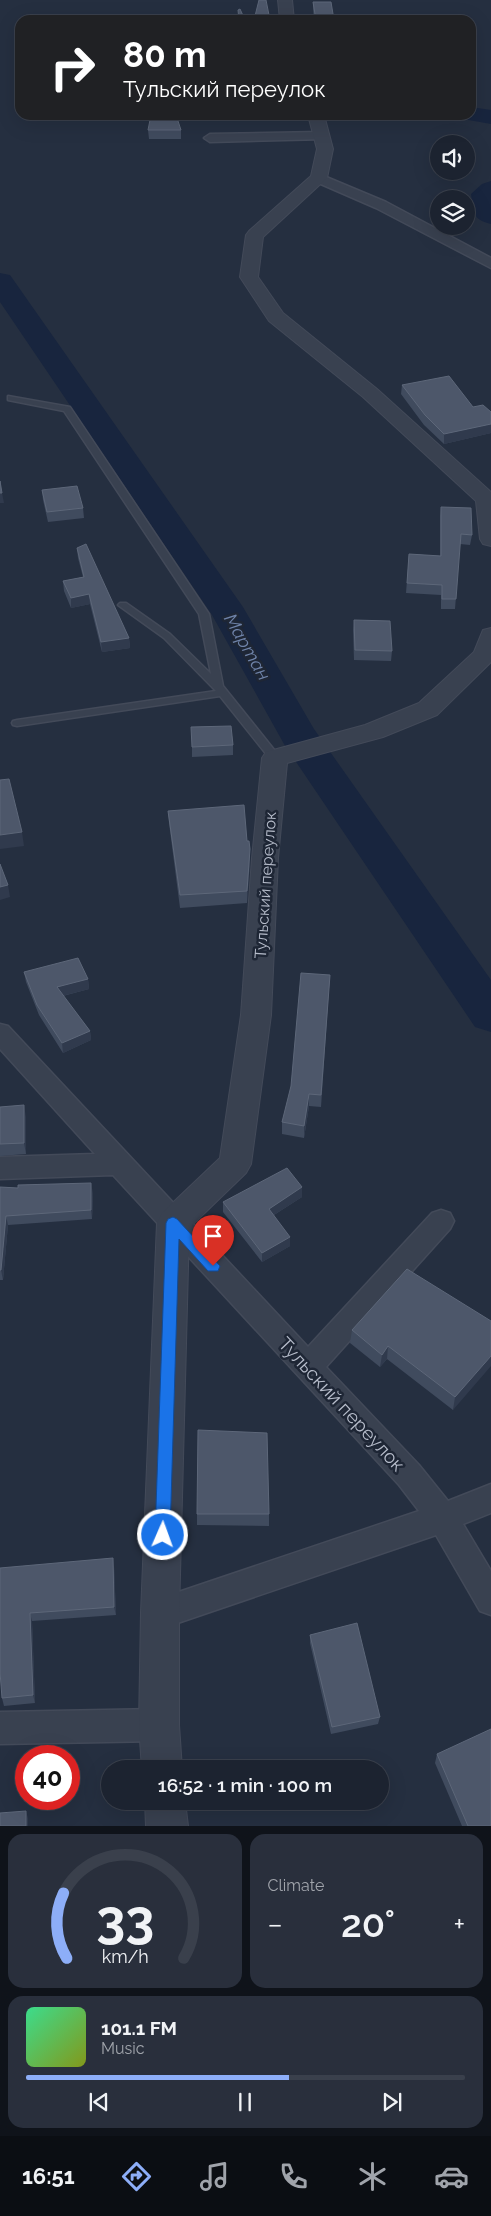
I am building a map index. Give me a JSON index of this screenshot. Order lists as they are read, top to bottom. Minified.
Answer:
{"streets":{"street":["Тульский переулок"]},"water":["Мартан"],"page":{"turn":["80 m","Тульский переулок"],"limit":"40","trip":"16:52 · 1 min · 100 m","tile":"Climate","heat":["−","20°","+"],"song":["101.1 FM","Music"],"tabs":"16:51","gauge":["33","km/h"]}}
